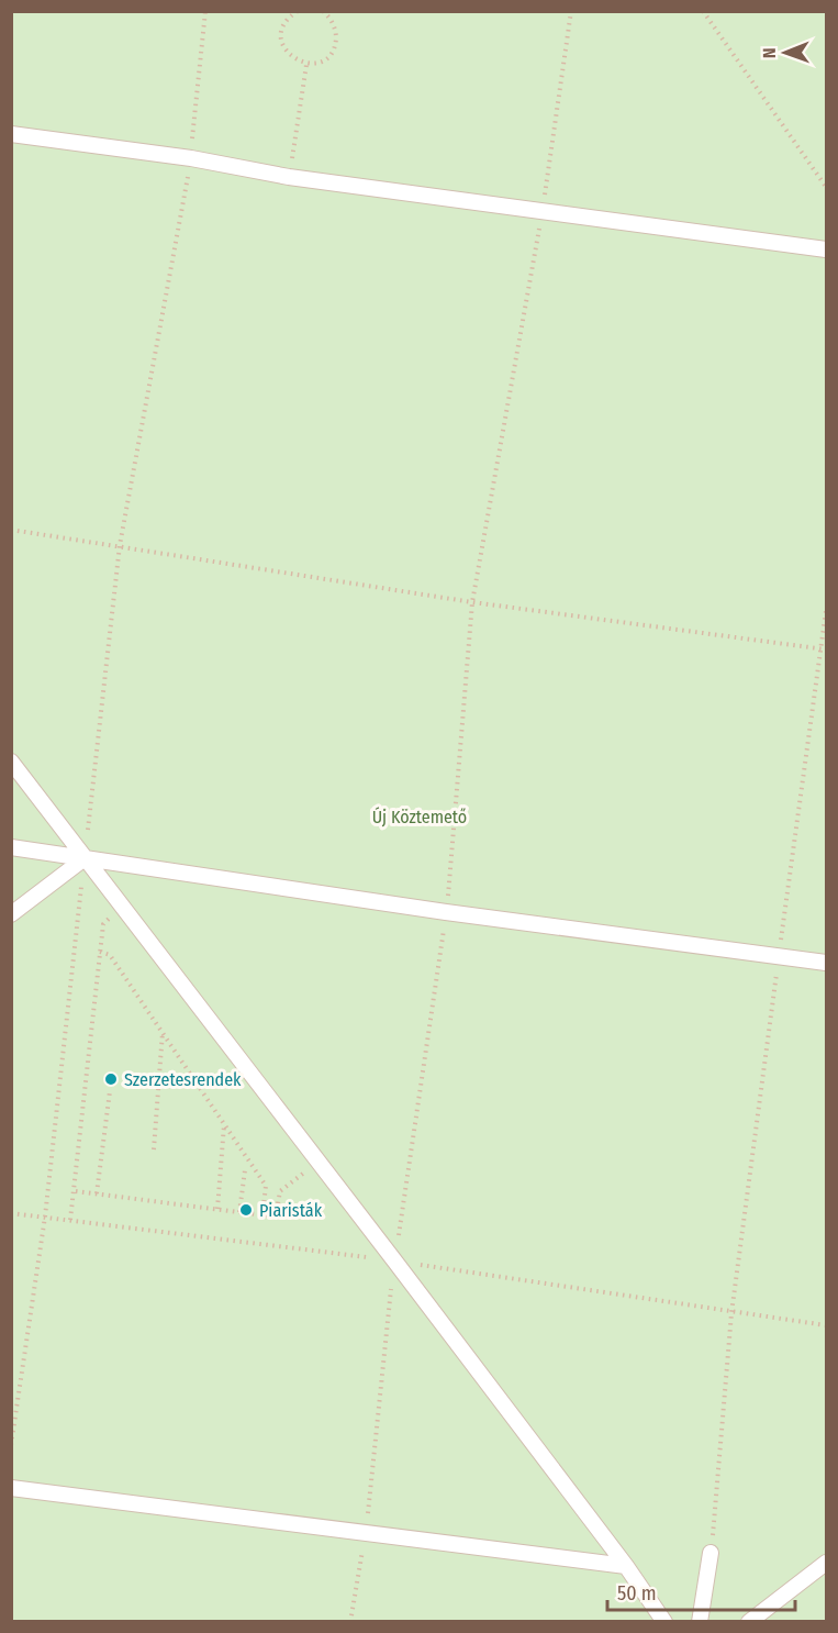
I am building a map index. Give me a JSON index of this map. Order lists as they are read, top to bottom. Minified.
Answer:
{"parks":["Új Köztemető"],"places":["Szerzetesrendek","Piaristák"],"scale_bar":"50 m","north":"left"}
